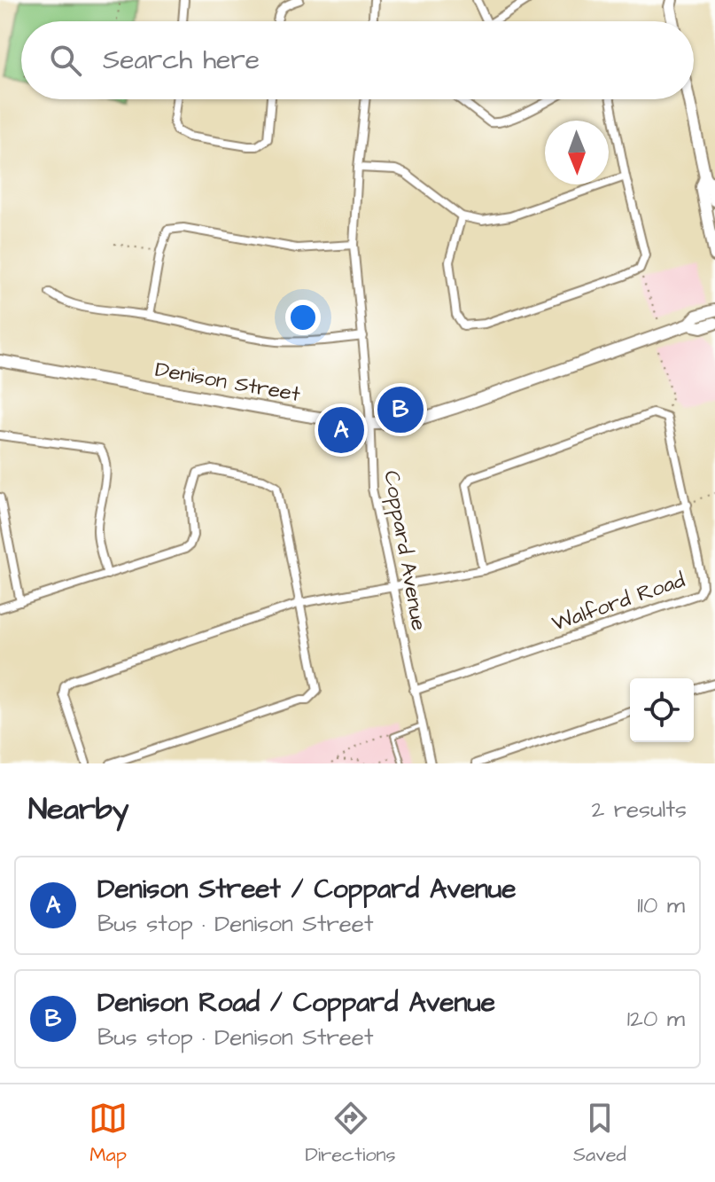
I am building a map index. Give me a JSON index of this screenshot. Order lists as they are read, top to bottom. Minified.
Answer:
{"streets":{"street":["Denison Street","Coppard Avenue","Walford Road"]},"crossings":[["Denison Street","Coppard Avenue"],["Coppard Avenue","Walford Road"]],"north":"bottom","page":{"search":"Search here","pins":["B","A"],"heading":["Nearby","2 results"],"list":[{"mark":"A","name":"Denison Street / Coppard Avenue","note":"Bus stop · Denison Street","value":"110 m"},{"mark":"B","name":"Denison Road / Coppard Avenue","note":"Bus stop · Denison Street","value":"120 m"}],"nav":["Map","Directions","Saved"]}}
